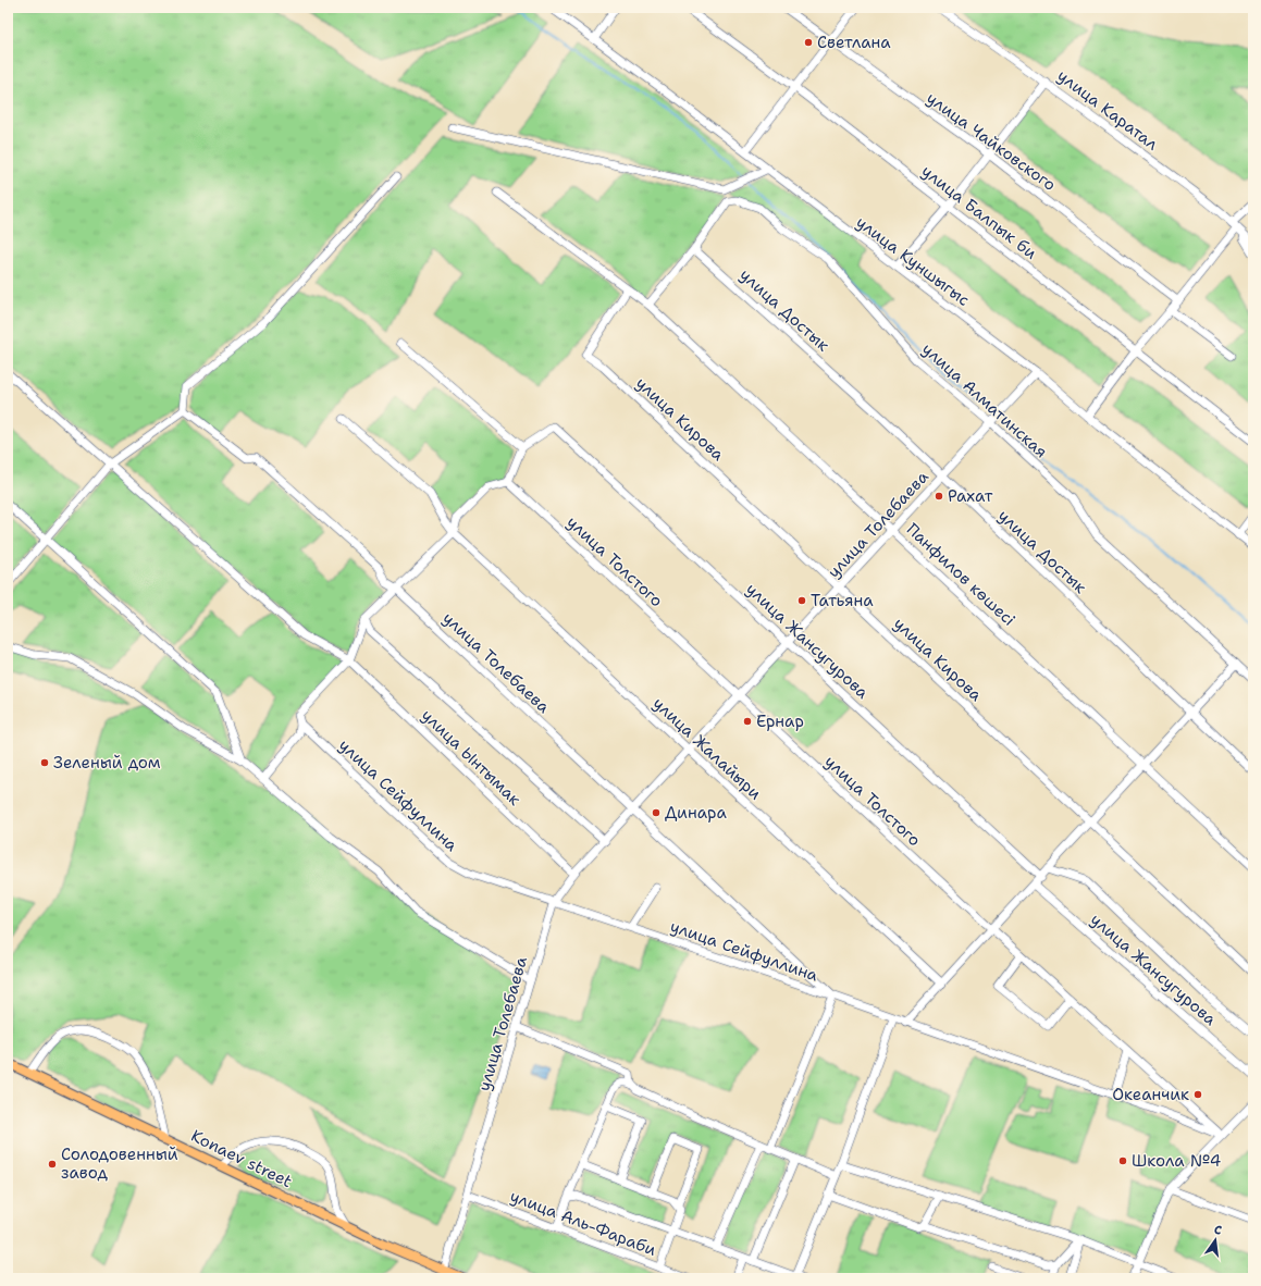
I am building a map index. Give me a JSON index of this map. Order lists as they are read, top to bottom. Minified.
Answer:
{"streets":{"main road":["Konaev street"],"street":["улица Каратал","улица Чайковского","улица Балпык би","улица Куншыгыс","улица Достык","улица Алматинская","улица Кирова","улица Толебаева","улица Толстого","Панфилов көшесі","улица Жансугурова","улица Жалайыри","улица Ынтымак","улица Сейфуллина","улица Аль-Фараби"]},"crossings":[["улица Куншыгыс","улица Толебаева"],["улица Достык","улица Алматинская"],["улица Достык","улица Толебаева"],["улица Алматинская","улица Толебаева"],["улица Кирова","улица Толебаева"],["улица Кирова","Панфилов көшесі"],["улица Толебаева","улица Толстого"],["улица Толебаева","Панфилов көшесі"],["улица Толебаева","улица Жансугурова"],["улица Толебаева","улица Жалайыри"],["улица Толебаева","улица Ынтымак"],["улица Толебаева","улица Сейфуллина"],["улица Толебаева","Konaev street"],["улица Толебаева","улица Аль-Фараби"],["улица Толстого","улица Сейфуллина"]],"places":["Светлана","Рахат","Татьяна","Ернар","Зеленый дом","Динара","Океанчик","Школа №4","Солодовенный завод"],"north":"top"}
